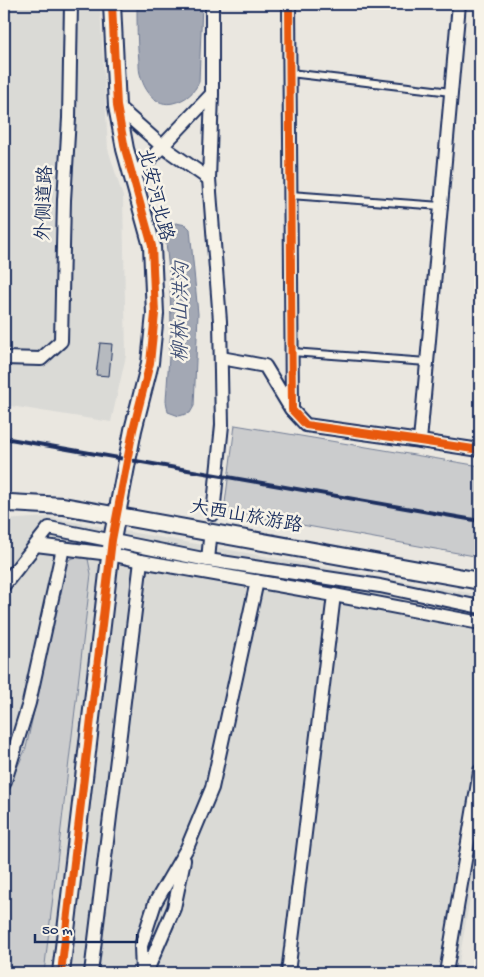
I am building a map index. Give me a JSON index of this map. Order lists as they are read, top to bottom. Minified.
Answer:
{"streets":{"street":["北安河北路","外侧道路","大西山旅游路"]},"crossings":[["北安河北路","大西山旅游路"]],"water":["柳林山洪沟"],"scale_bar":"50 m"}
